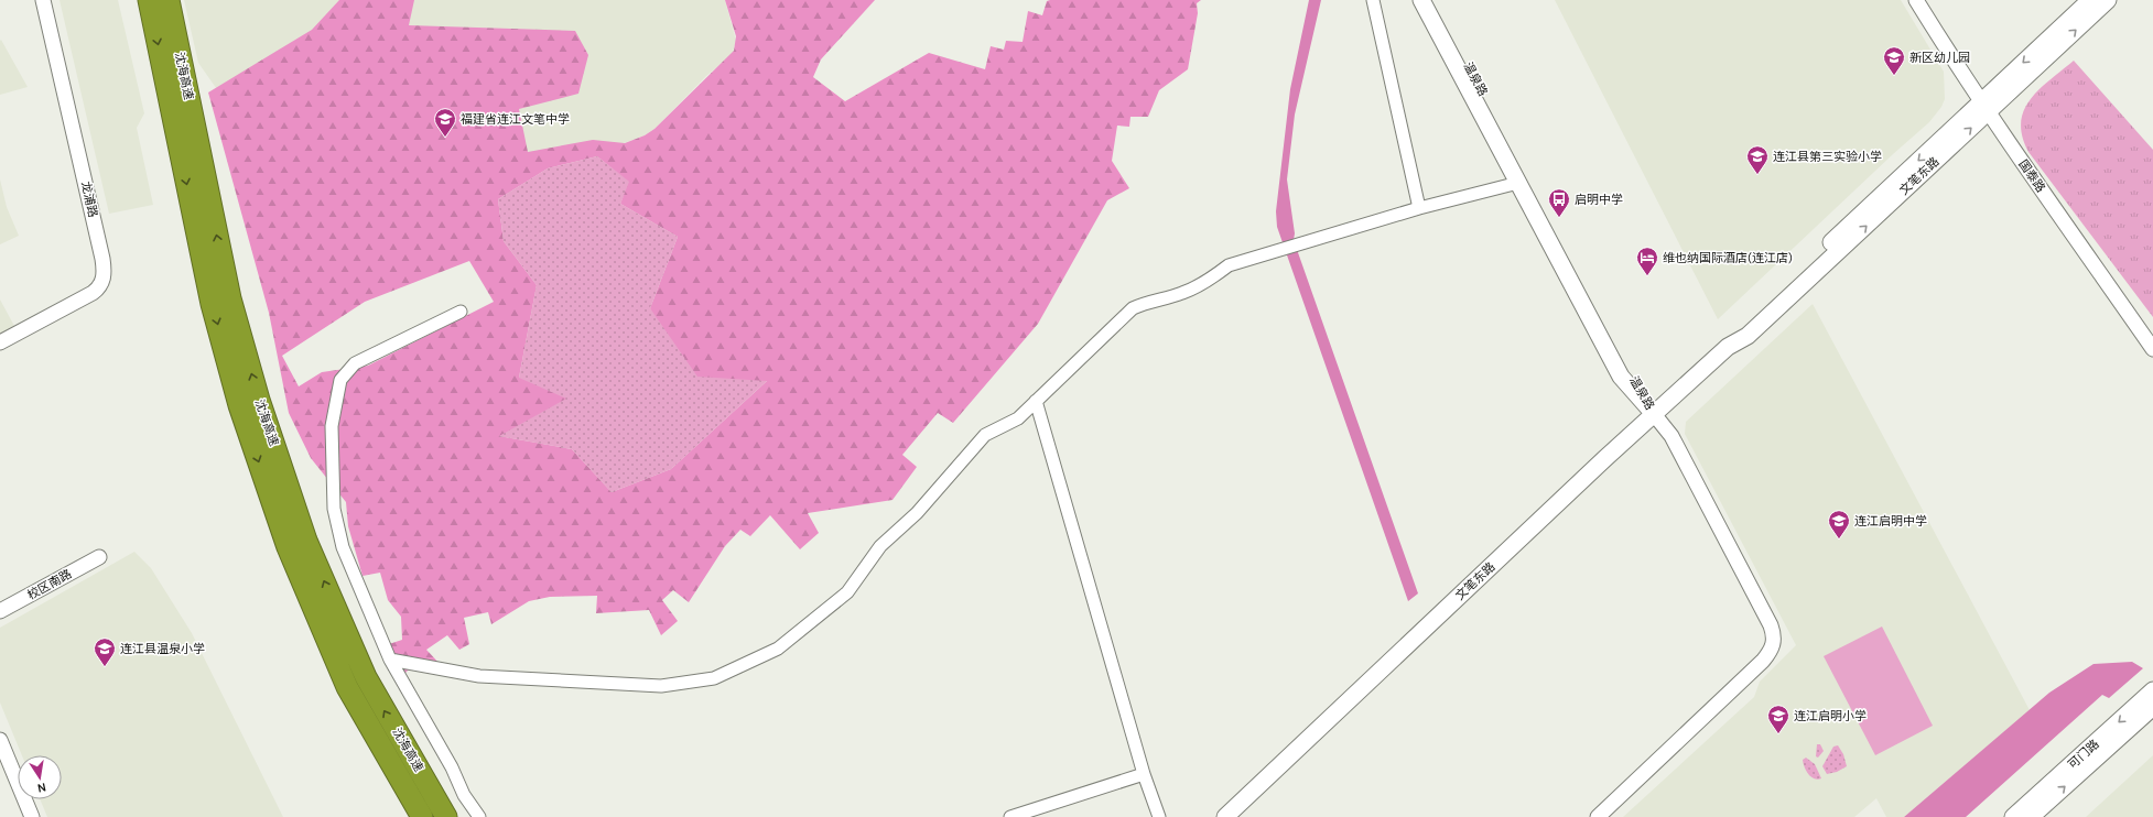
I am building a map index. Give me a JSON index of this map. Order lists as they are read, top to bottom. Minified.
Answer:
{"streets":{"highway":["沈海高速"],"main road":["温泉路","文笔东路","可门路"],"street":["国泰路","龙浦路","校区南路"]},"crossings":[["温泉路","文笔东路"],["文笔东路","国泰路"]],"places":{"school or university":["新区幼儿园","福建省连江文笔中学","连江县第三实验小学","连江启明中学","连江县温泉小学","连江启明小学"],"bus stop":["启明中学"],"hotel":["维也纳国际酒店(连江店)"]},"north":"bottom"}
